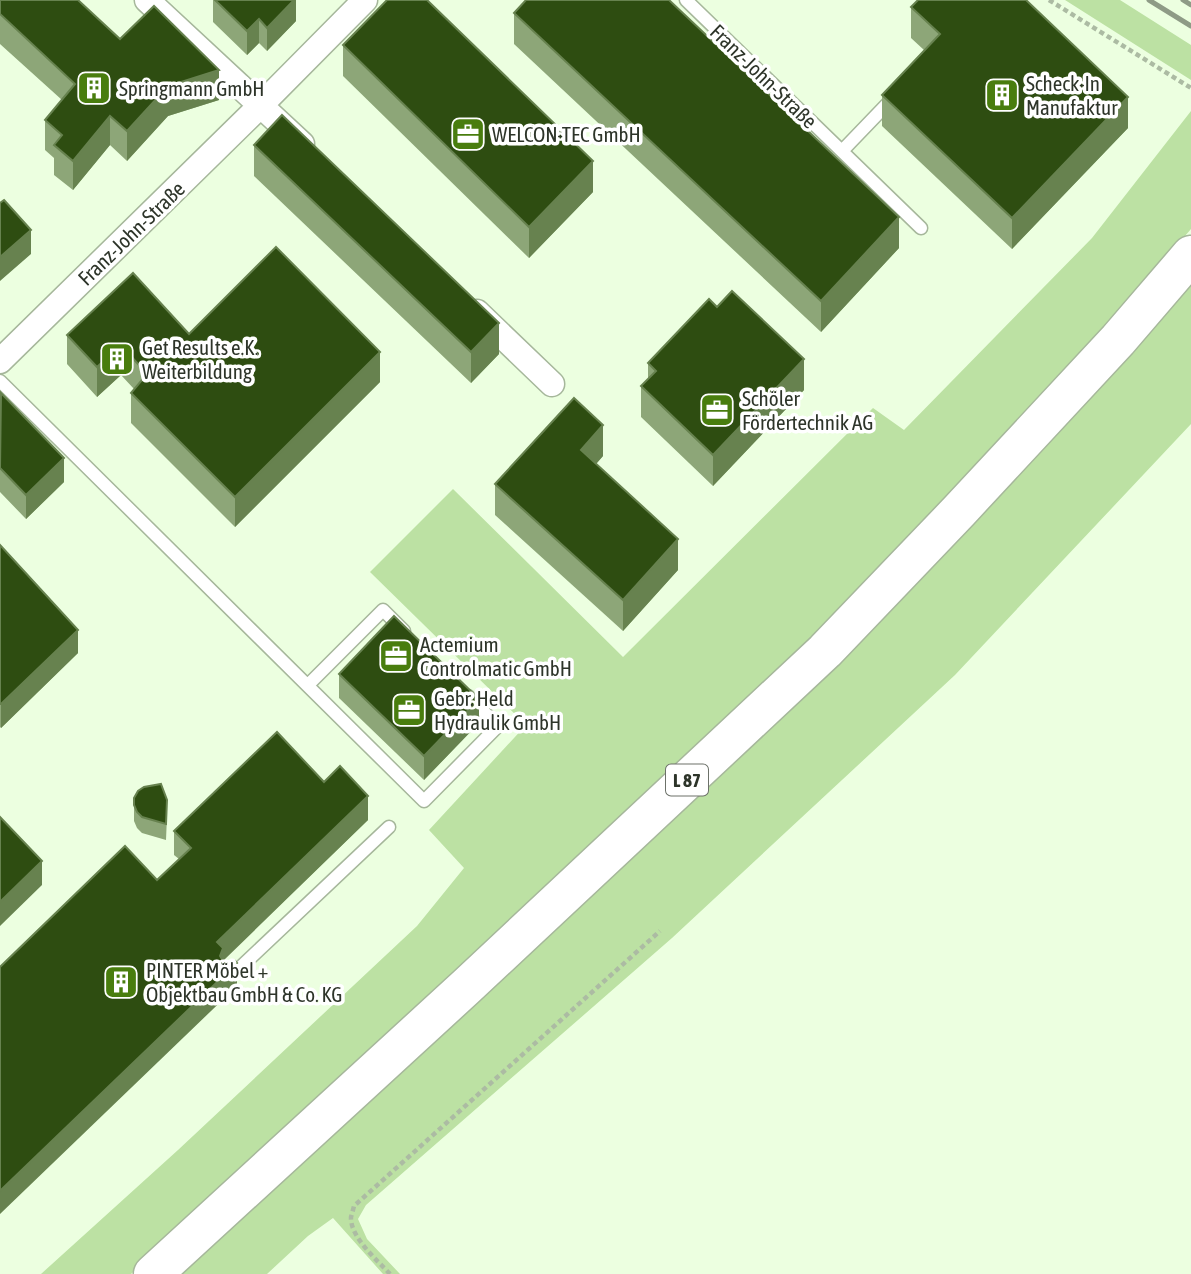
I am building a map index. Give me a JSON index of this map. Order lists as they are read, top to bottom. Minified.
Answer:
{"streets":{"main road":["L 87"],"street":["Franz-John-Straße"]},"places":{"building":["Springmann GmbH","Scheck-In Manufaktur","Get Results e.K. Weiterbildung","PINTER Möbel + Objektbau GmbH & Co. KG"],"office":["WELCON-TEC GmbH","Schöler Fördertechnik AG","Actemium Controlmatic GmbH","Gebr. Held Hydraulik GmbH"]}}
